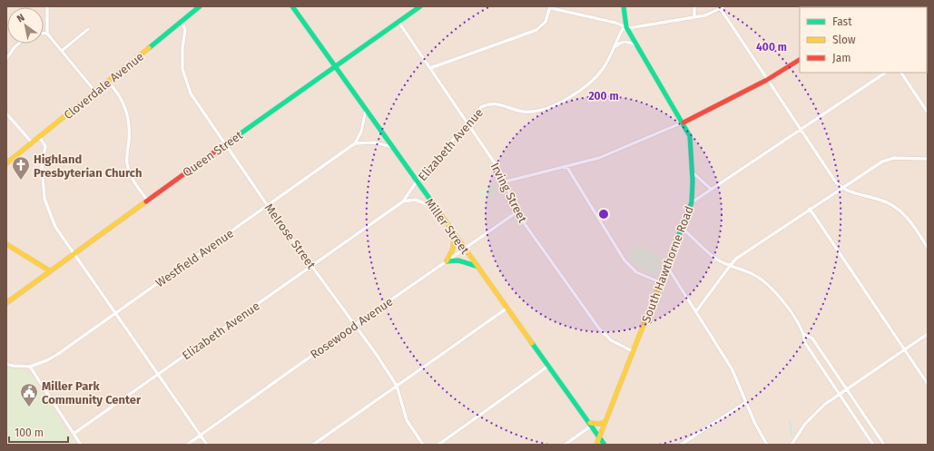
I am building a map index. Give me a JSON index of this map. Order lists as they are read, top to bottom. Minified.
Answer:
{"streets":{"main road":["Cloverdale Avenue","Queen Street","Miller Street","South Hawthorne Road"],"street":["Elizabeth Avenue","Irving Street","Melrose Street","Westfield Avenue","Rosewood Avenue"]},"crossings":[["Cloverdale Avenue","Melrose Street"],["Elizabeth Avenue","Irving Street"],["Elizabeth Avenue","Miller Street"],["Elizabeth Avenue","Melrose Street"],["Elizabeth Avenue","South Hawthorne Road"],["Queen Street","Irving Street"],["Queen Street","Miller Street"],["Queen Street","Melrose Street"],["Irving Street","South Hawthorne Road"],["Irving Street","Rosewood Avenue"],["Miller Street","South Hawthorne Road"],["Miller Street","Rosewood Avenue"],["Melrose Street","Westfield Avenue"],["Melrose Street","Rosewood Avenue"]],"places":{"church":["Highland Presbyterian Church"],"public building":["Miller Park Community Center"]},"legend":["Fast","Slow","Jam"],"scale_bar":"100 m","north":"top left","rings":["400 m","200 m"]}
